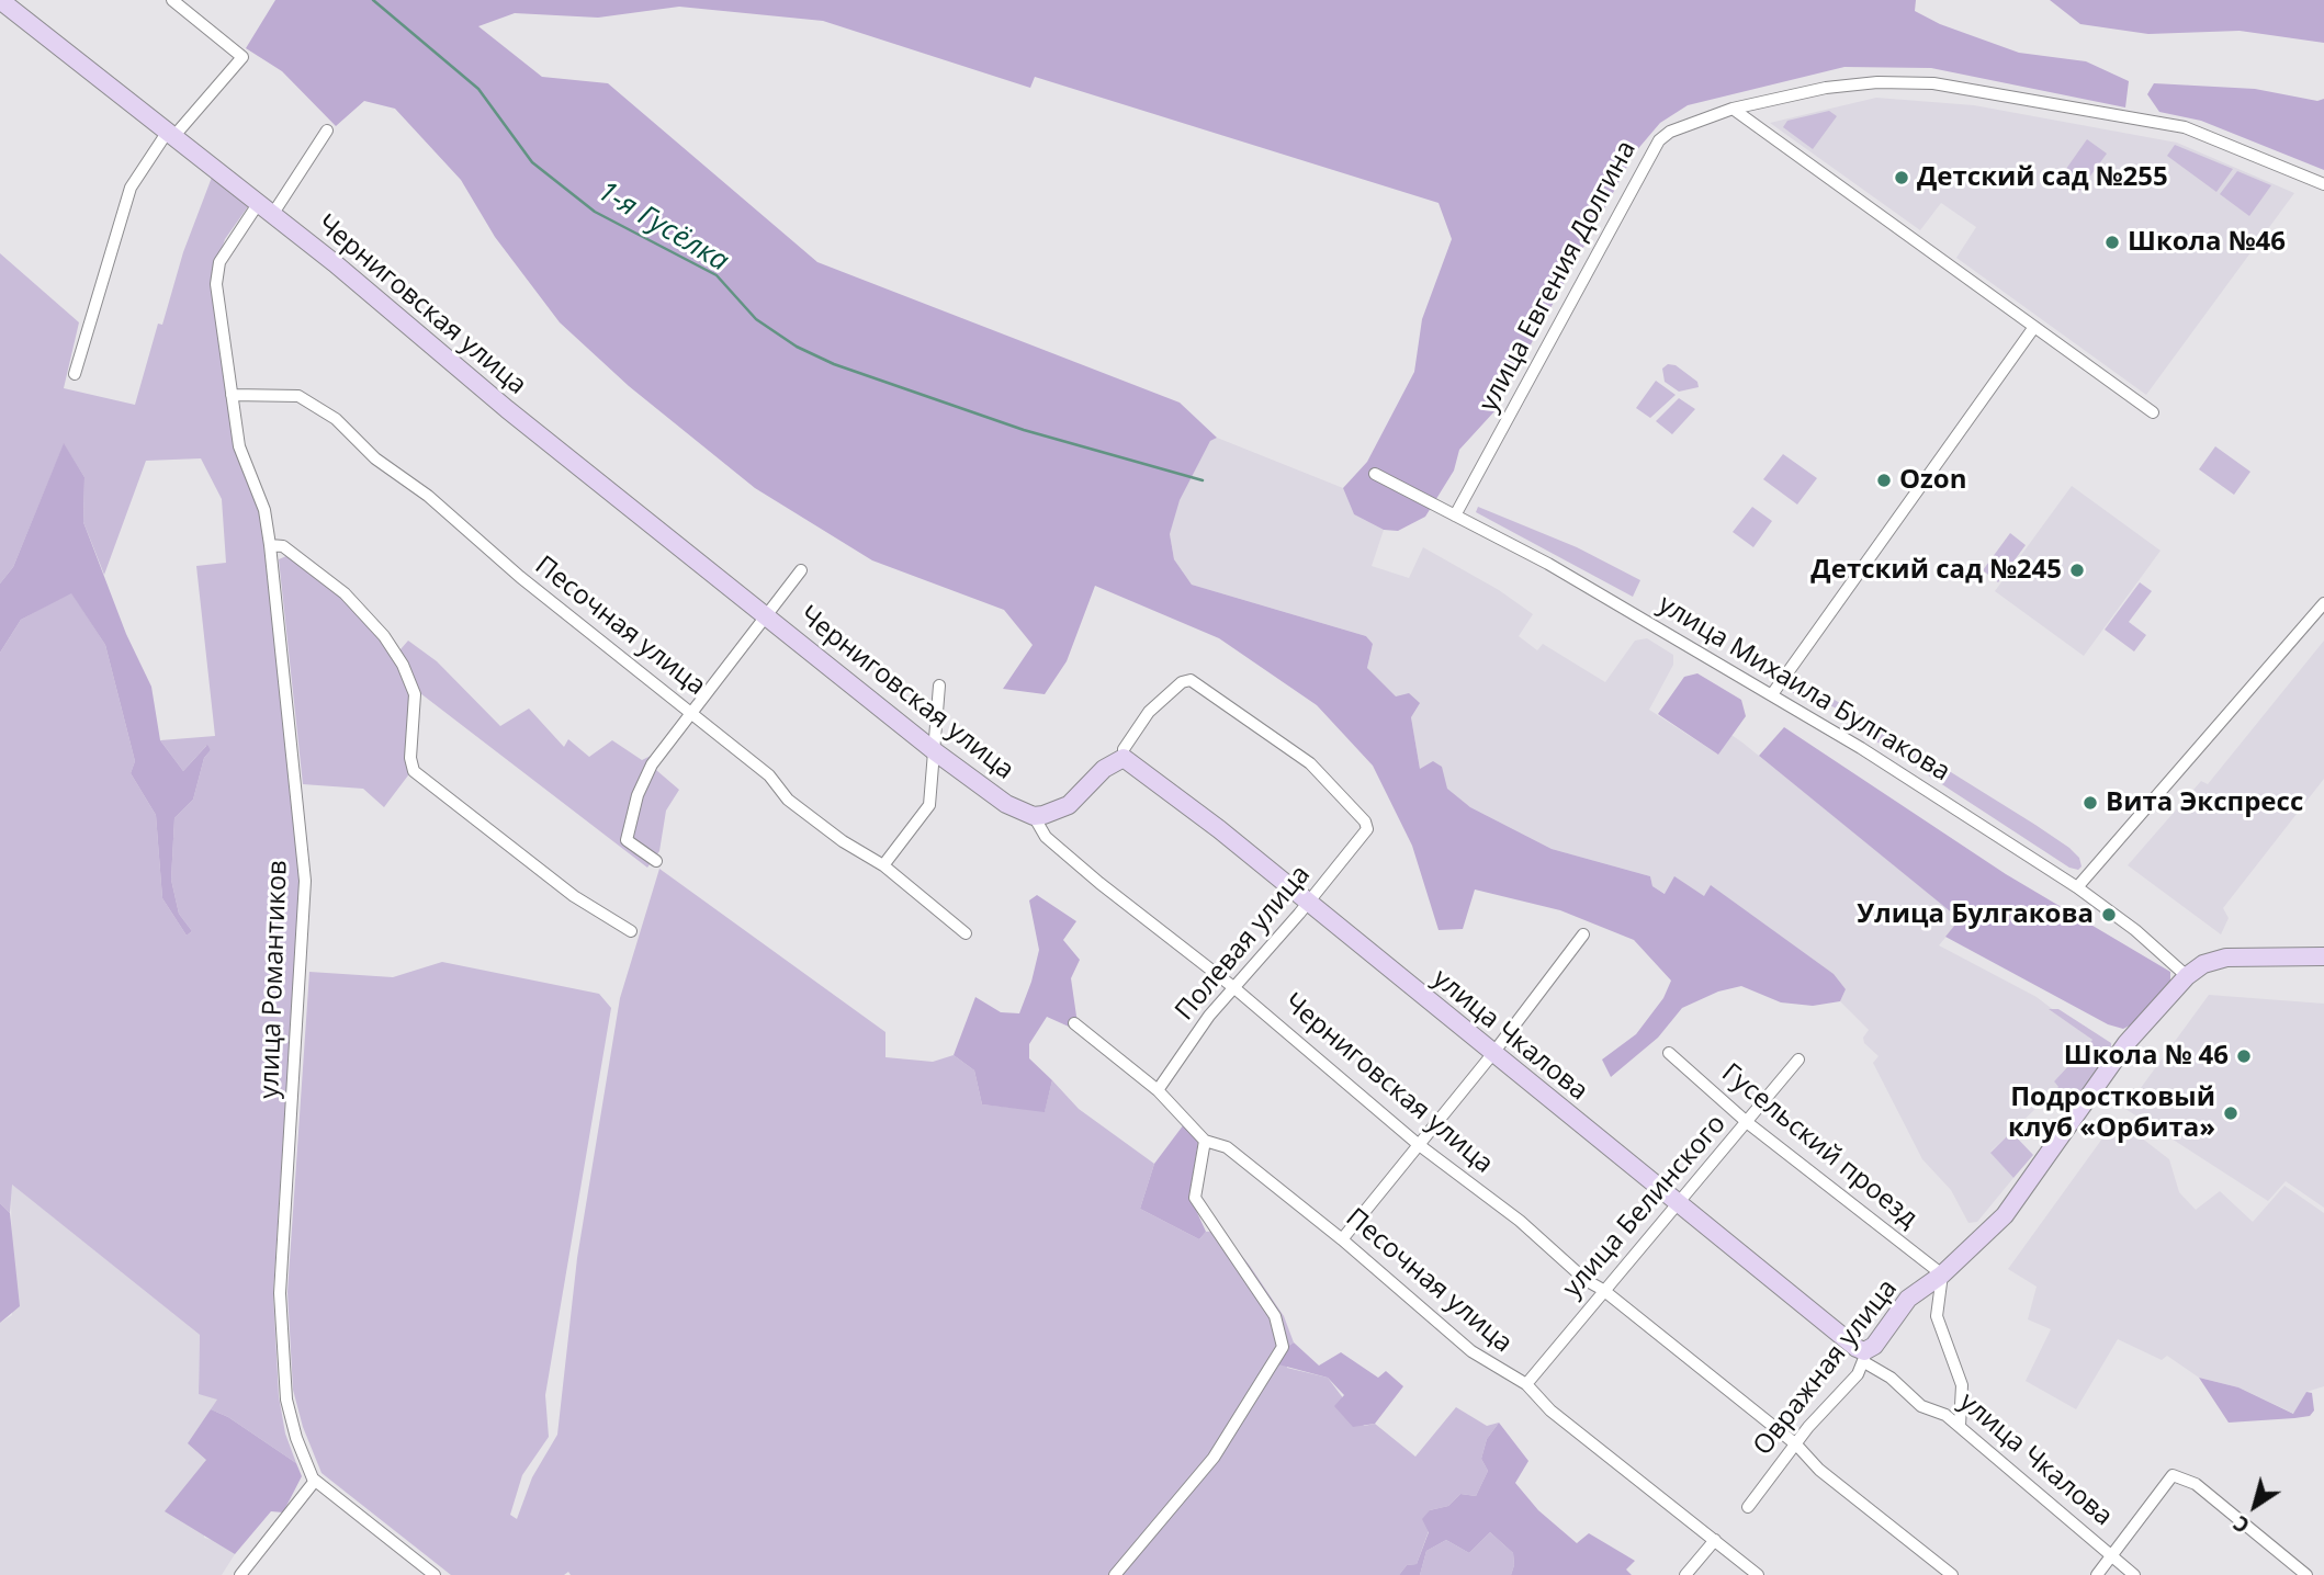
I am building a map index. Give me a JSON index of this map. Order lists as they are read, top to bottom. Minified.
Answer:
{"streets":{"street":["улица Евгения Долгина","Черниговская улица","Песочная улица","улица Михаила Булгакова","Полевая улица","улица Романтиков","улица Чкалова","Гусельский проезд","улица Белинского","Овражная улица"]},"crossings":[["улица Евгения Долгина","улица Михаила Булгакова"],["Черниговская улица","Полевая улица"],["Черниговская улица","улица Романтиков"],["Черниговская улица","улица Белинского"],["Черниговская улица","Овражная улица"],["Песочная улица","Полевая улица"],["Песочная улица","улица Романтиков"],["Песочная улица","улица Белинского"],["улица Михаила Булгакова","Овражная улица"],["Полевая улица","улица Чкалова"],["улица Чкалова","улица Белинского"],["улица Чкалова","Овражная улица"],["Гусельский проезд","улица Белинского"],["Гусельский проезд","Овражная улица"]],"water":["1-я Гусёлка"],"places":["Детский сад №255","Школа №46","Ozon","Детский сад №245","Вита Экспресс","Улица Булгакова","Школа № 46","Подростковый клуб «Орбита»"],"north":"bottom left"}
